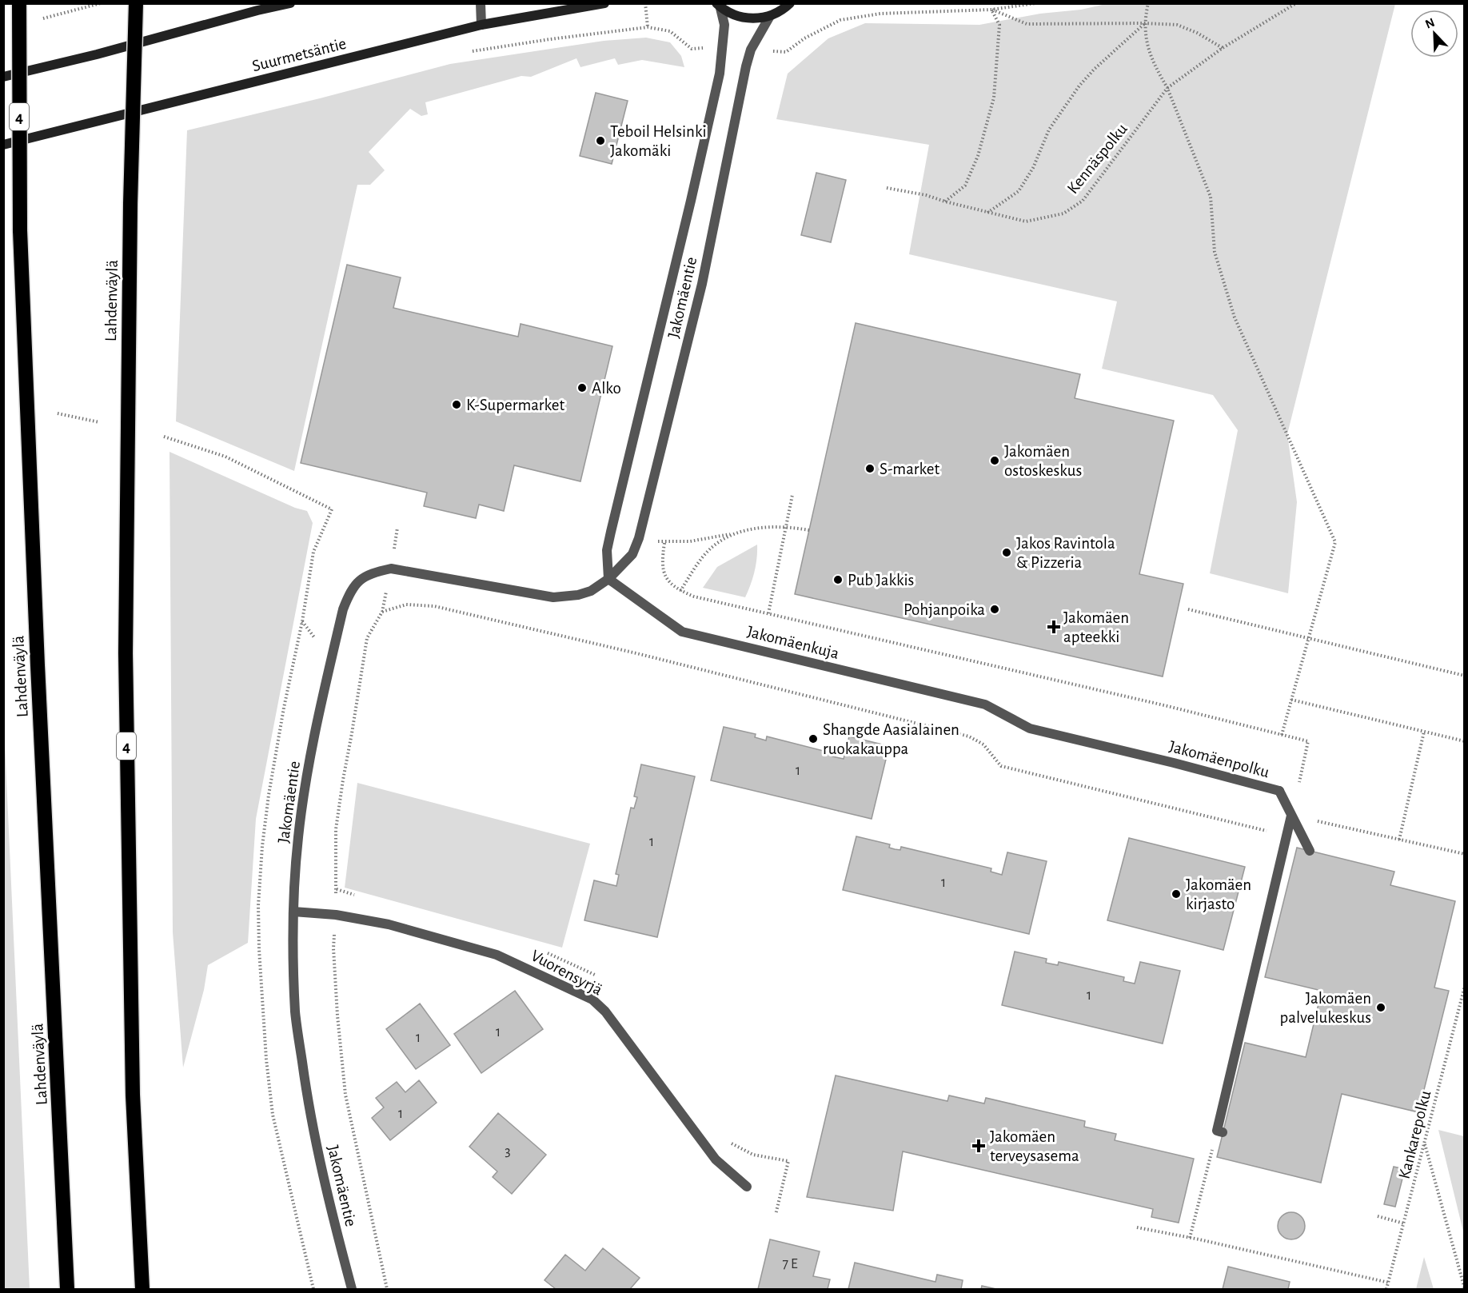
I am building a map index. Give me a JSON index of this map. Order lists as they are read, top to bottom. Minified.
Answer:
{"streets":{"highway":["4","Lahdenväylä"],"main road":["Suurmetsäntie"],"street":["Jakomäentie","Jakomäenkuja","Jakomäenpolku","Vuorensyrjä"],"path":["Kennäspolku","Kankarepolku"]},"crossings":[["Jakomäentie","Jakomäenkuja"],["Jakomäentie","Vuorensyrjä"],["Jakomäenkuja","Jakomäenpolku"]],"places":{"other":["Teboil Helsinki Jakomäki","Alko","K-Supermarket","Jakomäen ostoskeskus","S-market","Jakos Ravintola & Pizzeria","Pub Jakkis","Pohjanpoika","Shangde Aasialainen ruokakauppa","Jakomäen kirjasto","Jakomäen palvelukeskus"],"health":["Jakomäen apteekki","Jakomäen terveysasema"]},"house_numbers":["1","1","1","1","1","1","1","3","7 E"],"north":"top left"}
